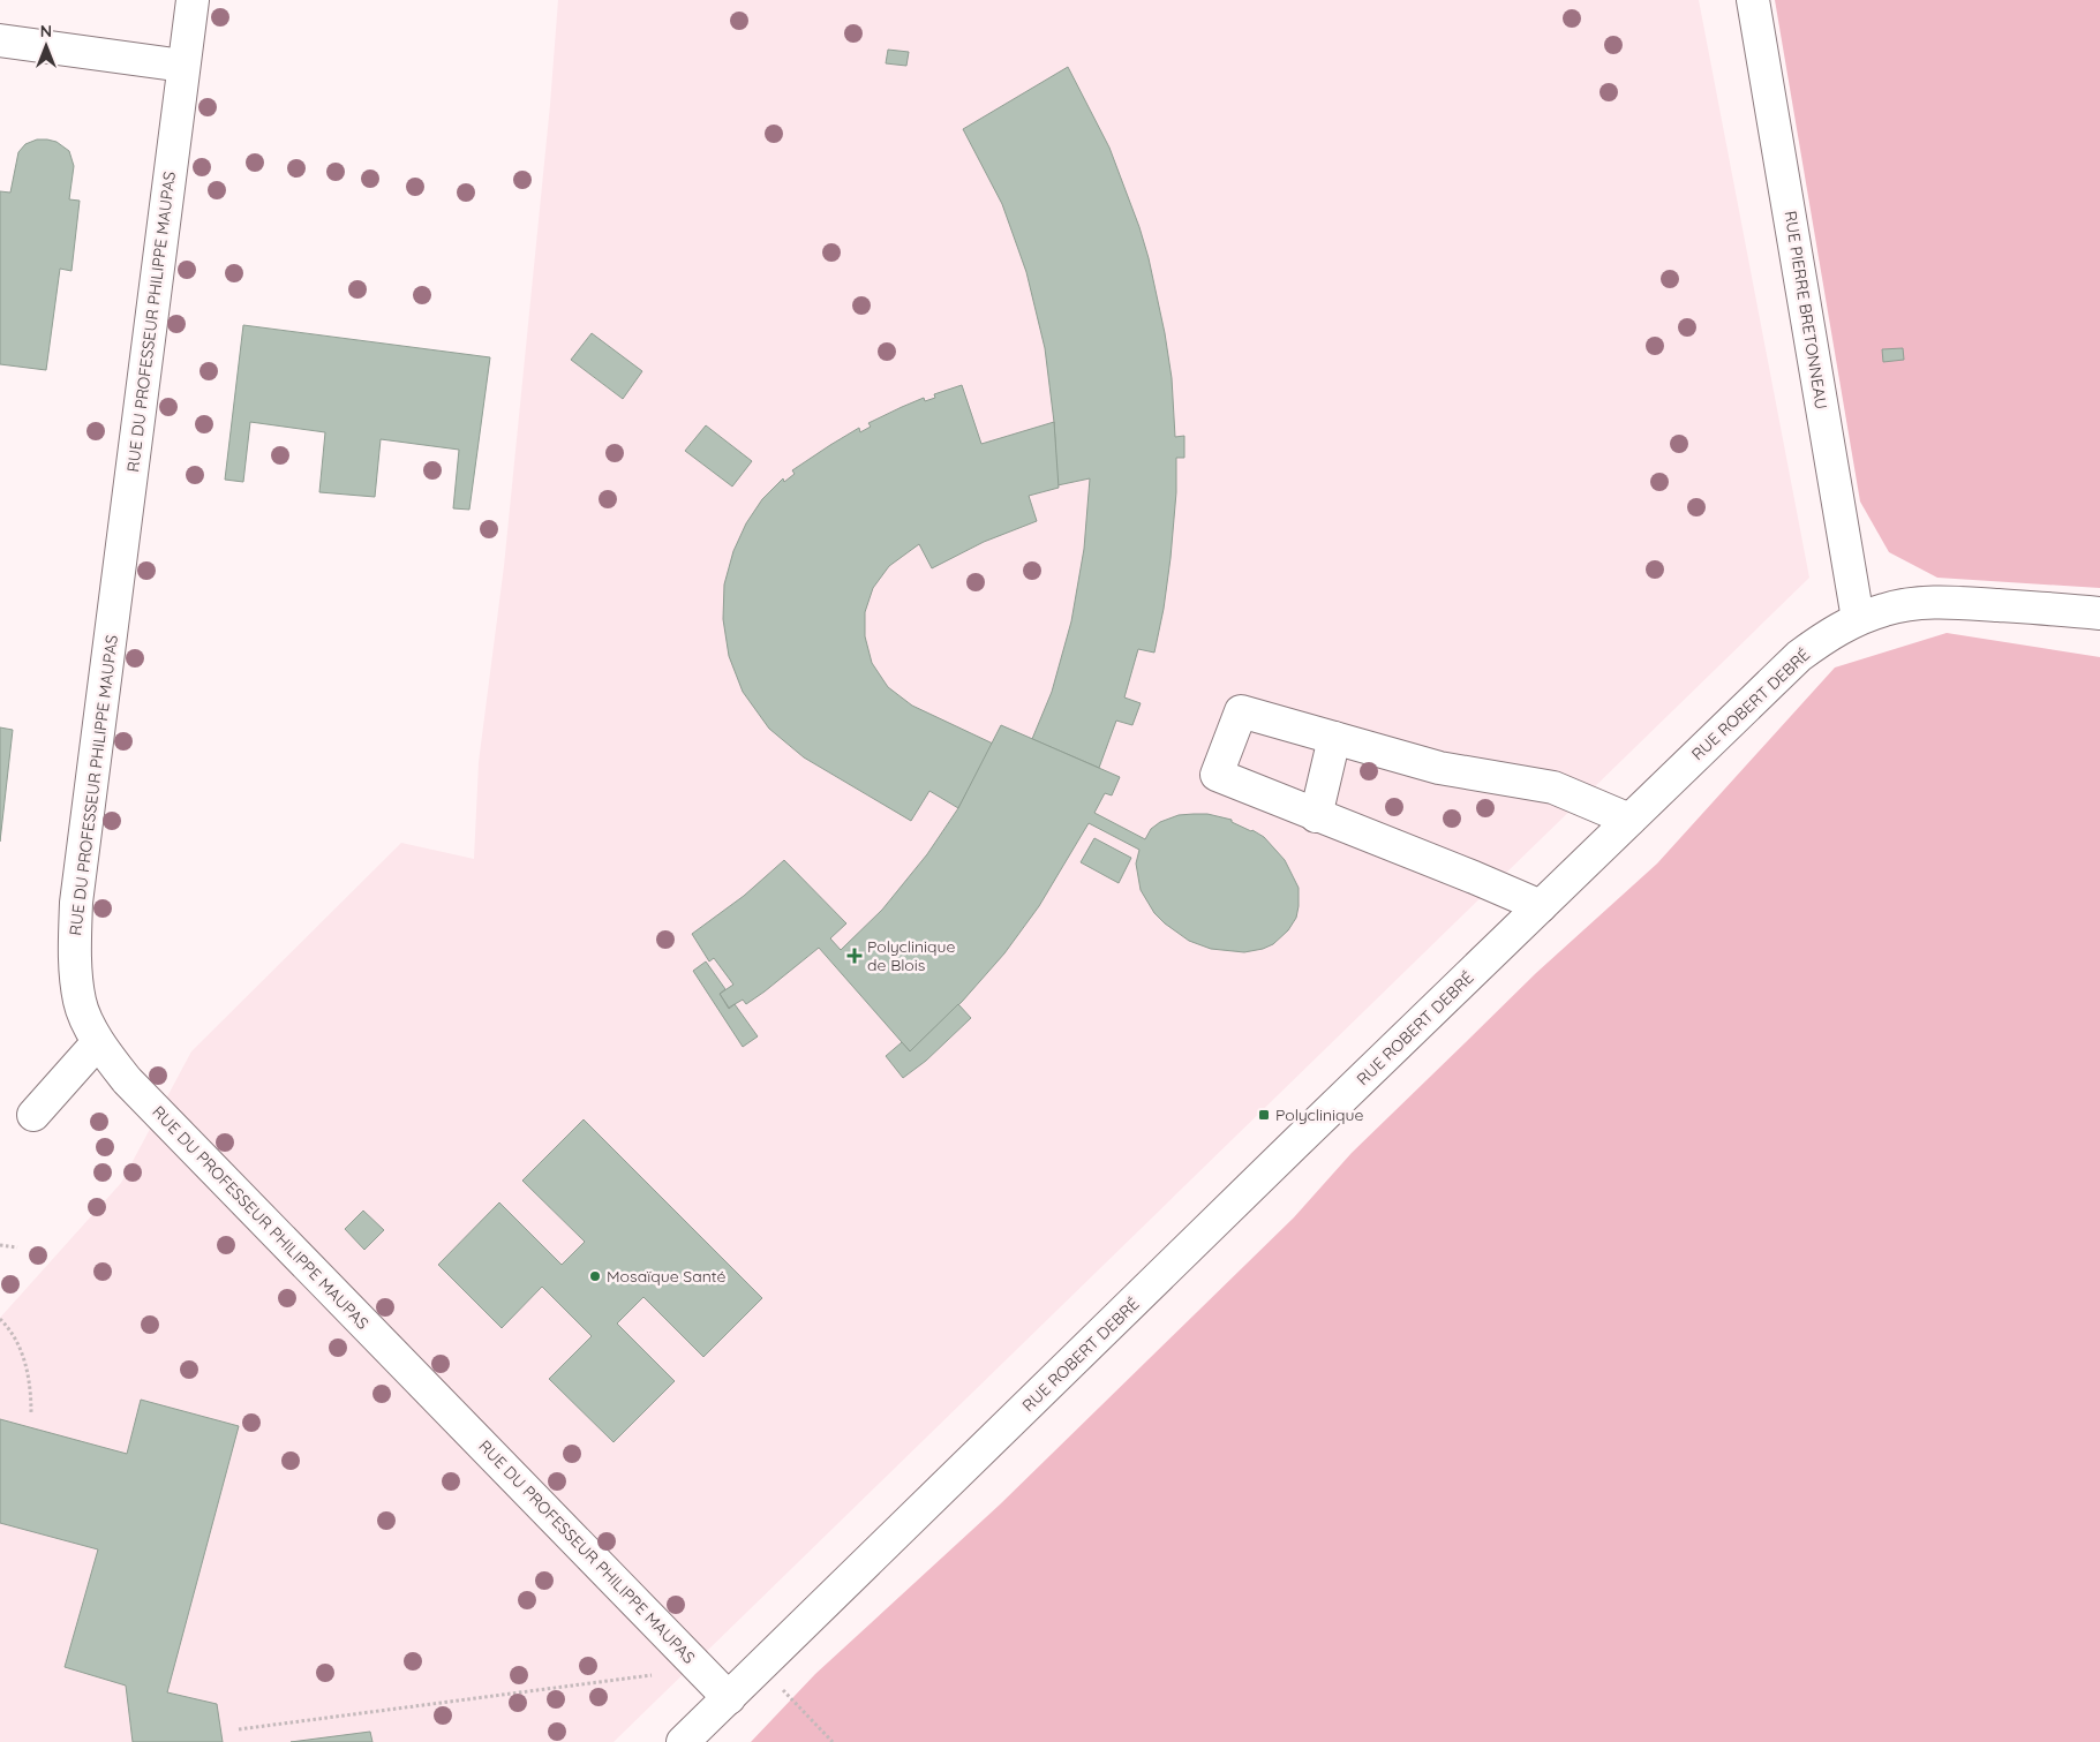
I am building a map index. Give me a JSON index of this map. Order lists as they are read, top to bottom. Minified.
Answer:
{"streets":{"street":["RUE PIERRE BRETONNEAU","RUE DU PROFESSEUR PHILIPPE MAUPAS","RUE ROBERT DEBRÉ"]},"crossings":[["RUE PIERRE BRETONNEAU","RUE ROBERT DEBRÉ"],["RUE DU PROFESSEUR PHILIPPE MAUPAS","RUE ROBERT DEBRÉ"]],"places":{"health":["Polyclinique de Blois"],"transit":["Polyclinique"],"other":["Mosaïque Santé"]},"north":"top"}
